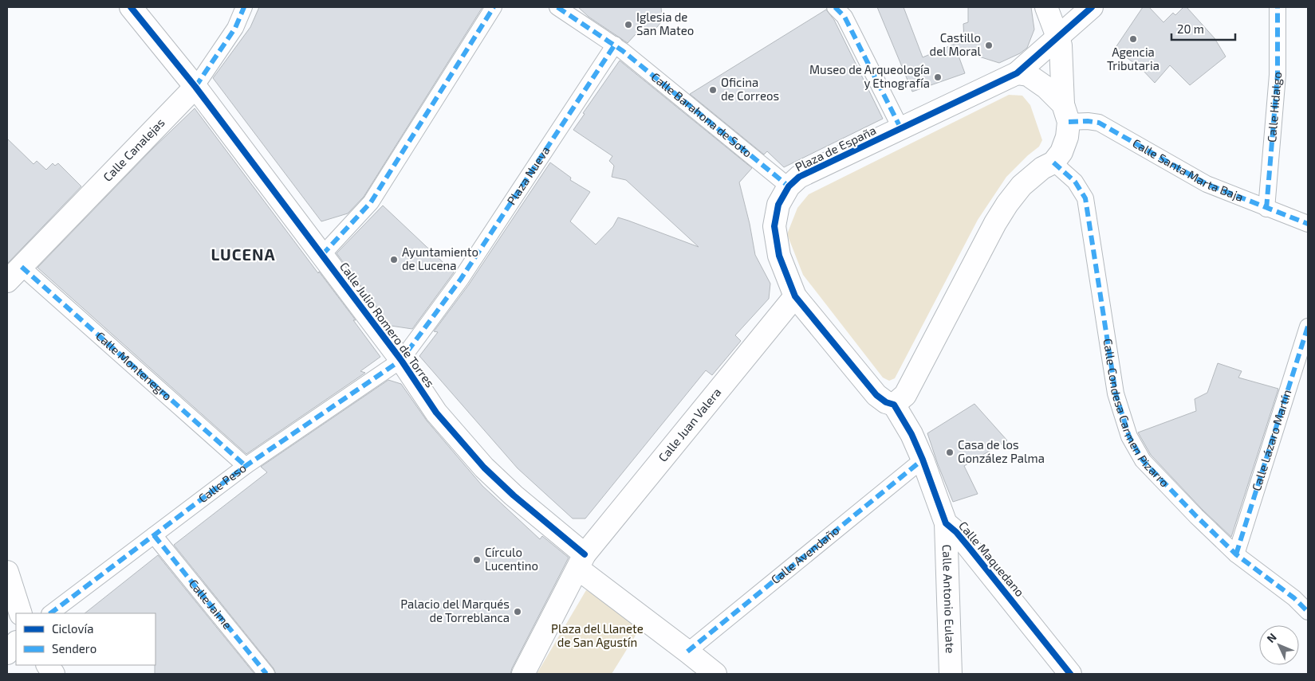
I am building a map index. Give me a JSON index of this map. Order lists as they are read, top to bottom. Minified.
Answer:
{"streets":{"street":["Calle Hidalgo","Calle Barahona de Soto","Plaza de España","Calle Canalejas","Calle Santa Marta Baja","Plaza Nueva","Calle Julio Romero de Torres","Calle Montenegro","Calle Condesa Carmen Pizarro","Calle Juan Valera","Calle Lázaro Martín","Calle Peso","Calle Avendaño","Calle Maquedano","Calle Antonio Eulate","Calle Jaime"]},"crossings":[["Calle Hidalgo","Calle Santa Marta Baja"],["Calle Barahona de Soto","Plaza de España"],["Calle Barahona de Soto","Plaza Nueva"],["Plaza de España","Calle Juan Valera"],["Plaza de España","Calle Maquedano"],["Calle Canalejas","Calle Julio Romero de Torres"],["Calle Canalejas","Calle Montenegro"],["Plaza Nueva","Calle Julio Romero de Torres"],["Plaza Nueva","Calle Peso"],["Calle Julio Romero de Torres","Calle Juan Valera"],["Calle Julio Romero de Torres","Calle Peso"],["Calle Julio Romero de Torres","Calle Avendaño"],["Calle Montenegro","Calle Peso"],["Calle Condesa Carmen Pizarro","Calle Lázaro Martín"],["Calle Peso","Calle Jaime"],["Calle Avendaño","Calle Maquedano"],["Calle Maquedano","Calle Antonio Eulate"]],"districts":["LUCENA"],"parks":["Plaza del Llanete de San Agustín"],"places":["Iglesia de San Mateo","Agencia Tributaria","Castillo del Moral","Museo de Arqueología y Etnografía","Oficina de Correos","Ayuntamiento de Lucena","Casa de los González Palma","Círculo Lucentino","Palacio del Marqués de Torreblanca"],"legend":["Ciclovía","Sendero"],"scale_bar":"20 m","north":"top left"}
